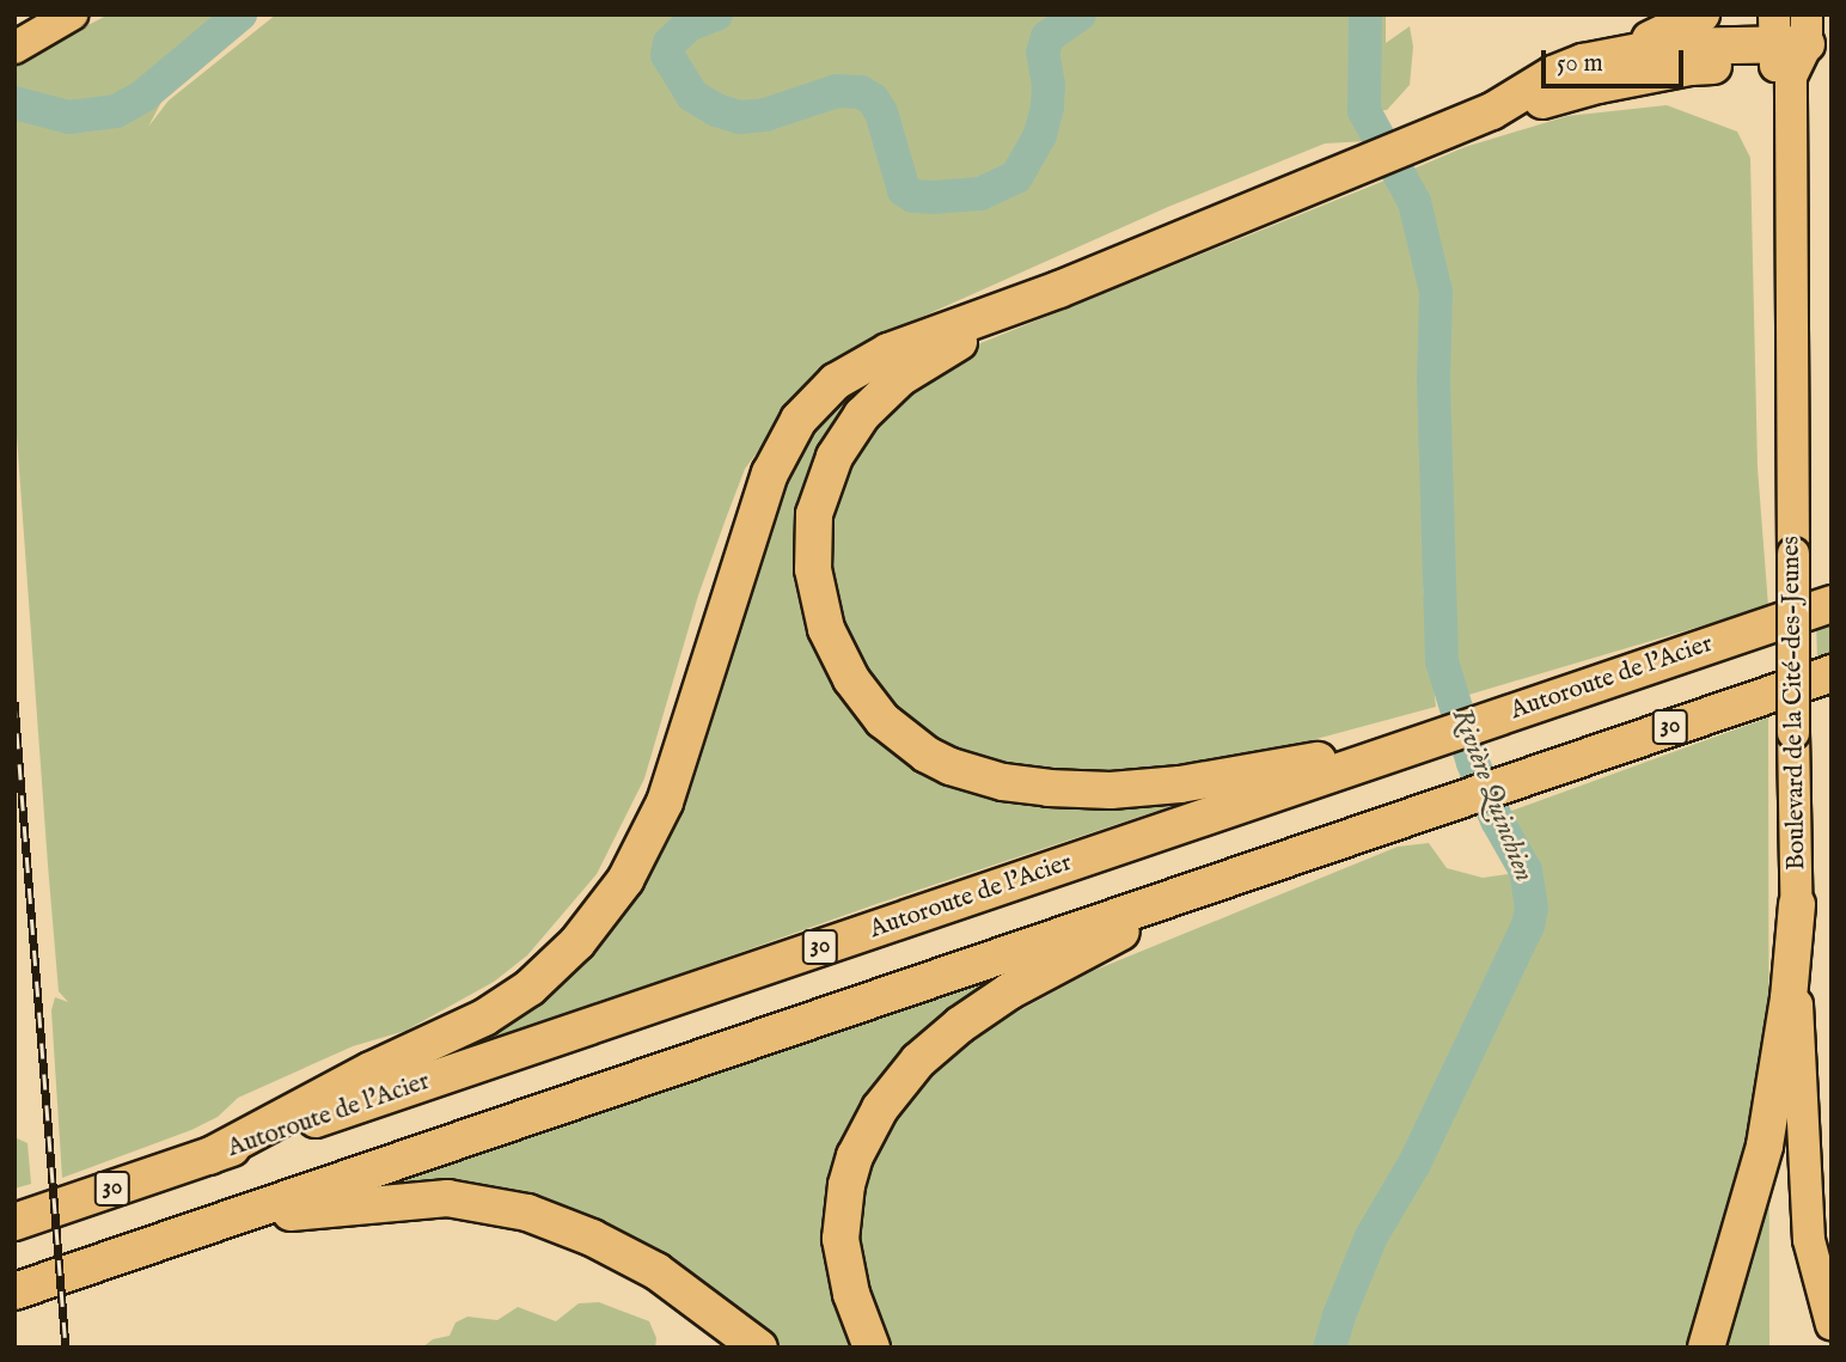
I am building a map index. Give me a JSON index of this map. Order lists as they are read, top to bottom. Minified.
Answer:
{"streets":{"highway":["Autoroute de l'Acier","30"],"main road":["Boulevard de la Cité-des-Jeunes"]},"water":["Rivière Quinchien"],"scale_bar":"50 m"}
